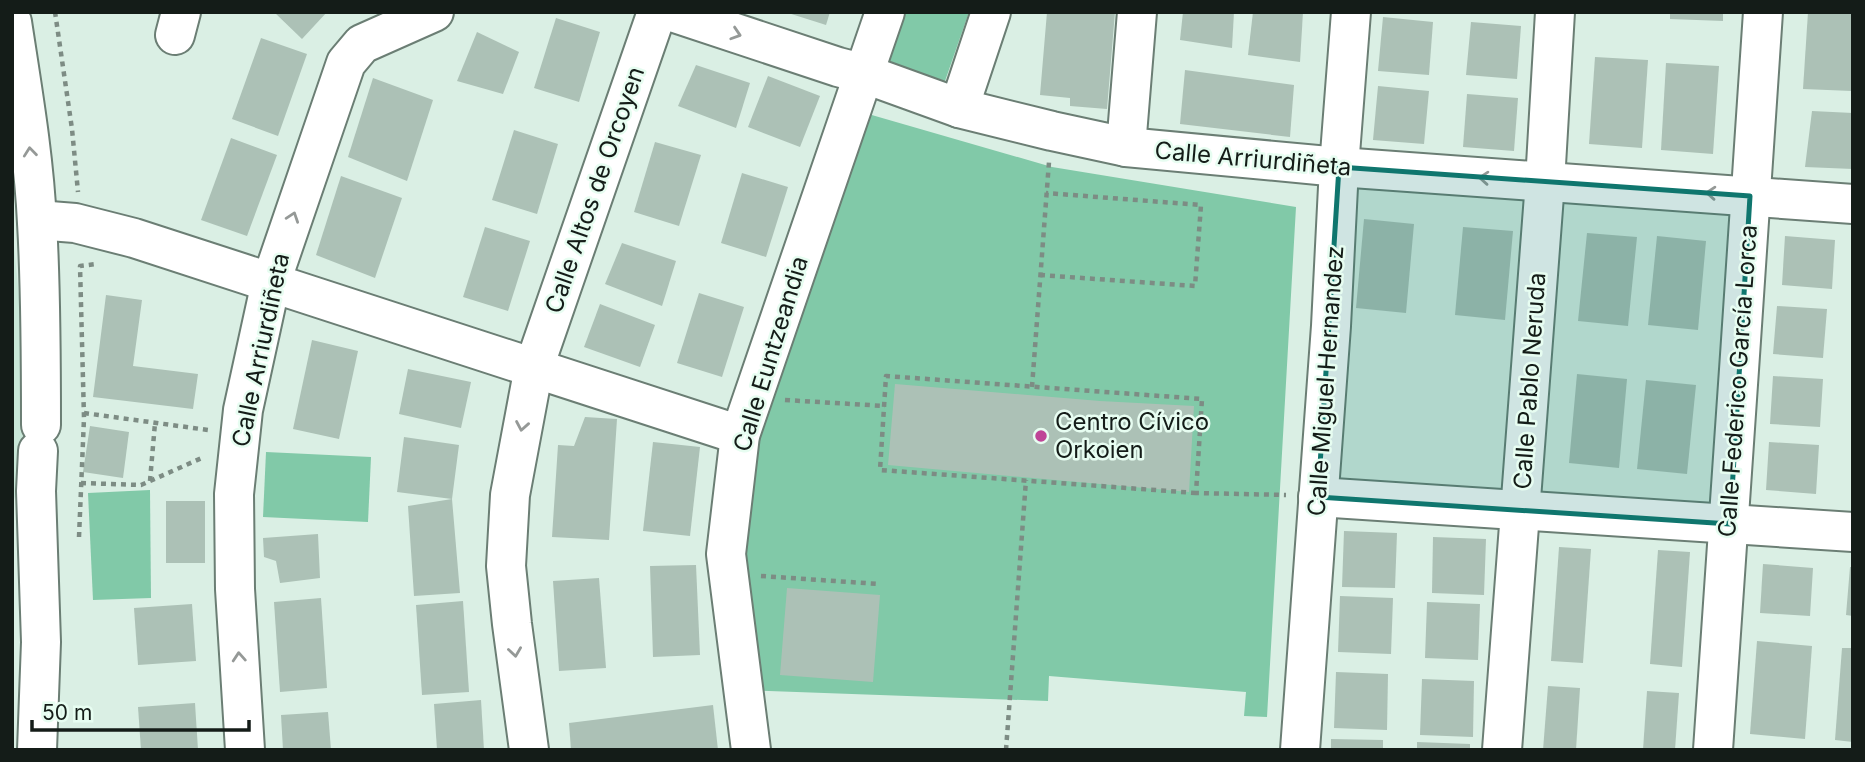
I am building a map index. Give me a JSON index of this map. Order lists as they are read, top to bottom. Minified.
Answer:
{"streets":{"street":["Calle Arriurdiñeta","Calle Altos de Orcoyen","Calle Euntzeandia","Calle Miguel Hernandez","Calle Pablo Neruda","Calle Federico García Lorca"]},"crossings":[["Calle Arriurdiñeta","Calle Euntzeandia"],["Calle Arriurdiñeta","Calle Miguel Hernandez"],["Calle Arriurdiñeta","Calle Pablo Neruda"],["Calle Arriurdiñeta","Calle Federico García Lorca"]],"one_way":["Calle Altos de Orcoyen"],"places":["Centro Cívico Orkoien"],"scale_bar":"50 m"}
